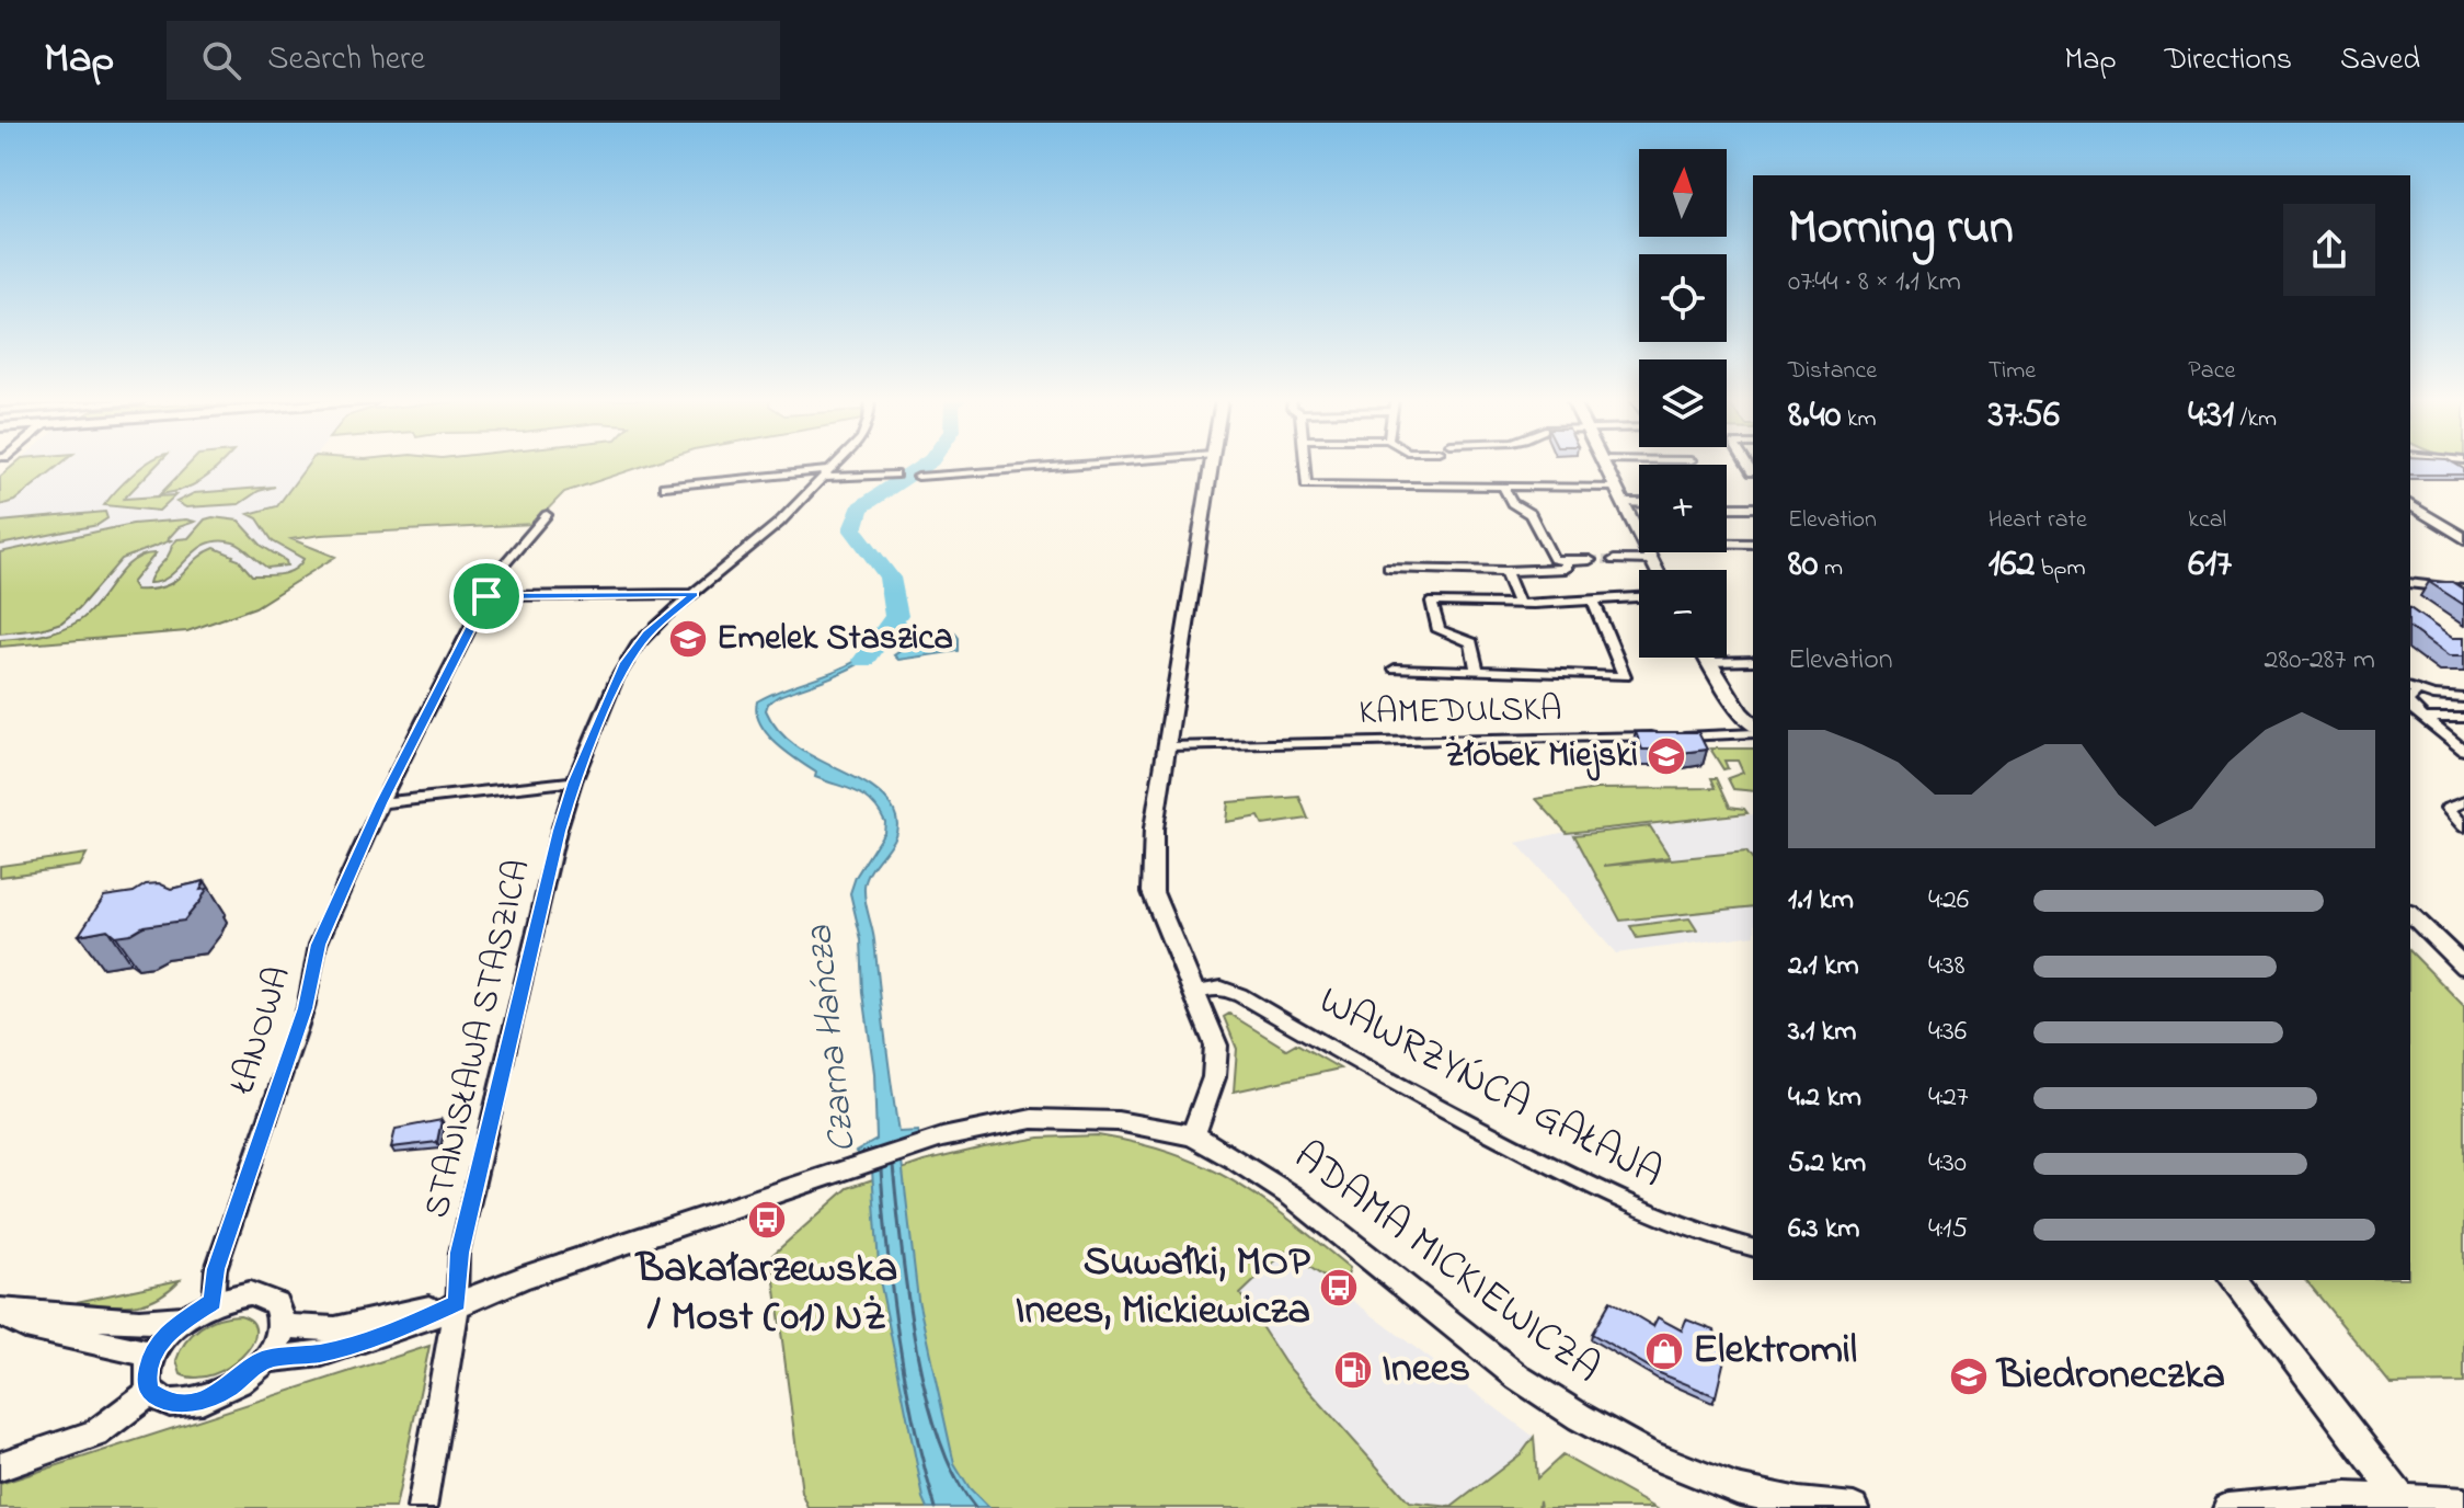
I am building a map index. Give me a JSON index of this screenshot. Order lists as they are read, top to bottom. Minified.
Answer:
{"streets":{"street":["KAMEDULSKA","ŁANOWA","STANISŁAWA STASZICA","WAWRZYŃCA GAŁAJA","ADAMA MICKIEWICZA"]},"water":["Czarna Hańcza"],"places":{"school or university":["Emelek Staszica","Żłobek Miejski","Biedroneczka"],"bus stop":["Bakałarzewska / Most (01) NŻ","Suwałki, MOP Inees, Mickiewicza"],"shop":["Elektromil"],"fuel station":["Inees"]},"north":"top","page":{"header":"Map","search":"Search here","nav":["Map","Directions","Saved"],"map_buttons":["+","−"],"heading":["Morning run","07:44 · 8 × 1.1 km"],"stats":[["Distance","8.40 km"],["Time","37:56"],["Pace","4:31 /km"],["Elevation","80 m"],["Heart rate","162 bpm"],["kcal","617"]],"chart":["Elevation","280–287 m"],"list":[{"name":"1.1 km","note":"4:26"},{"name":"2.1 km","note":"4:38"},{"name":"3.1 km","note":"4:36"},{"name":"4.2 km","note":"4:27"},{"name":"5.2 km","note":"4:30"},{"name":"6.3 km","note":"4:15"}]}}
